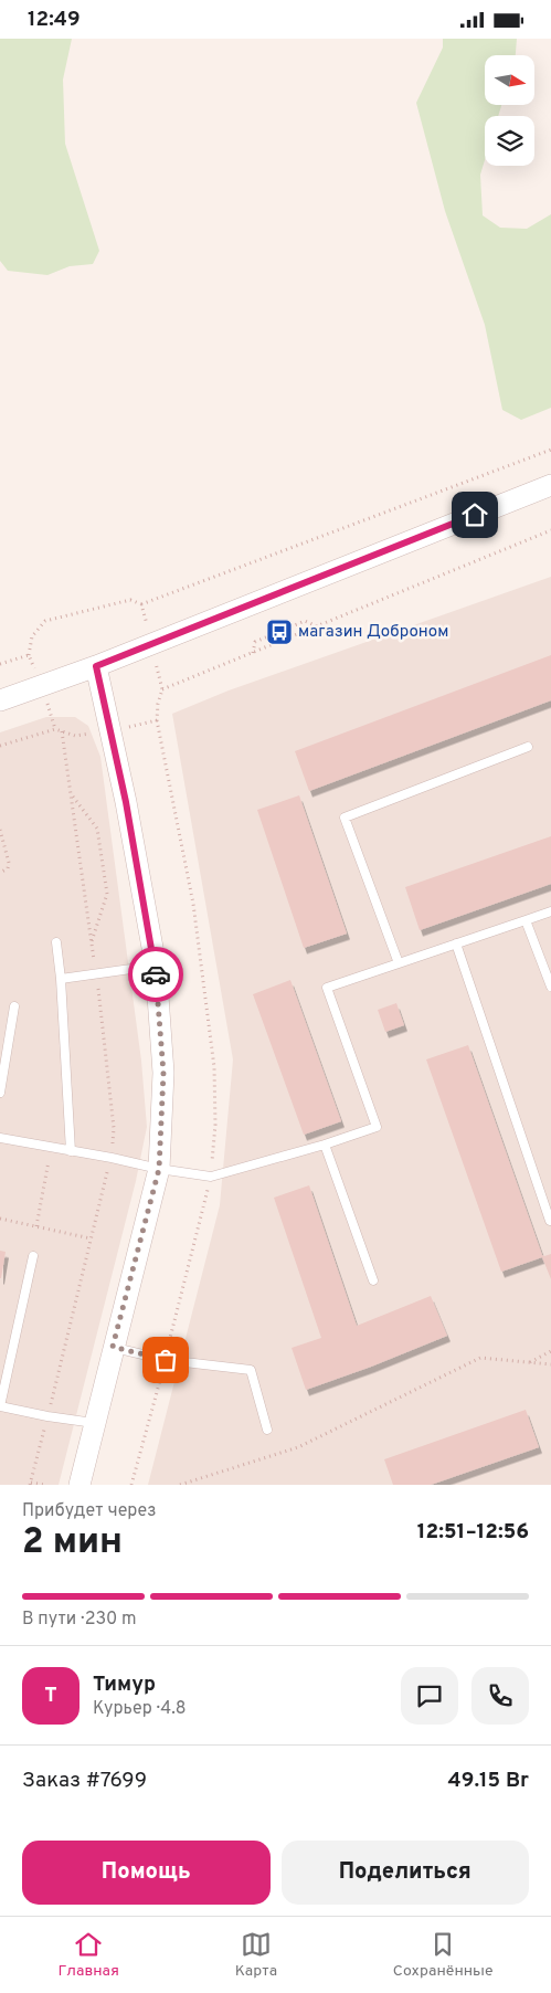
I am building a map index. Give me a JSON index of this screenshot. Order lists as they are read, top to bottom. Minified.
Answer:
{"places":{"bus stop":["магазин Доброном"]},"north":"right","page":{"status":"12:49","heading":["2 мин","Прибудет через","12:51–12:56"],"panel":["Тимур","Курьер · 4.8","Заказ #7699","49.15 Br"],"bar":"В пути · 230 m","round":"Т","buttons":["Помощь","Поделиться"],"tabs":["Главная","Карта","Сохранённые"]}}
